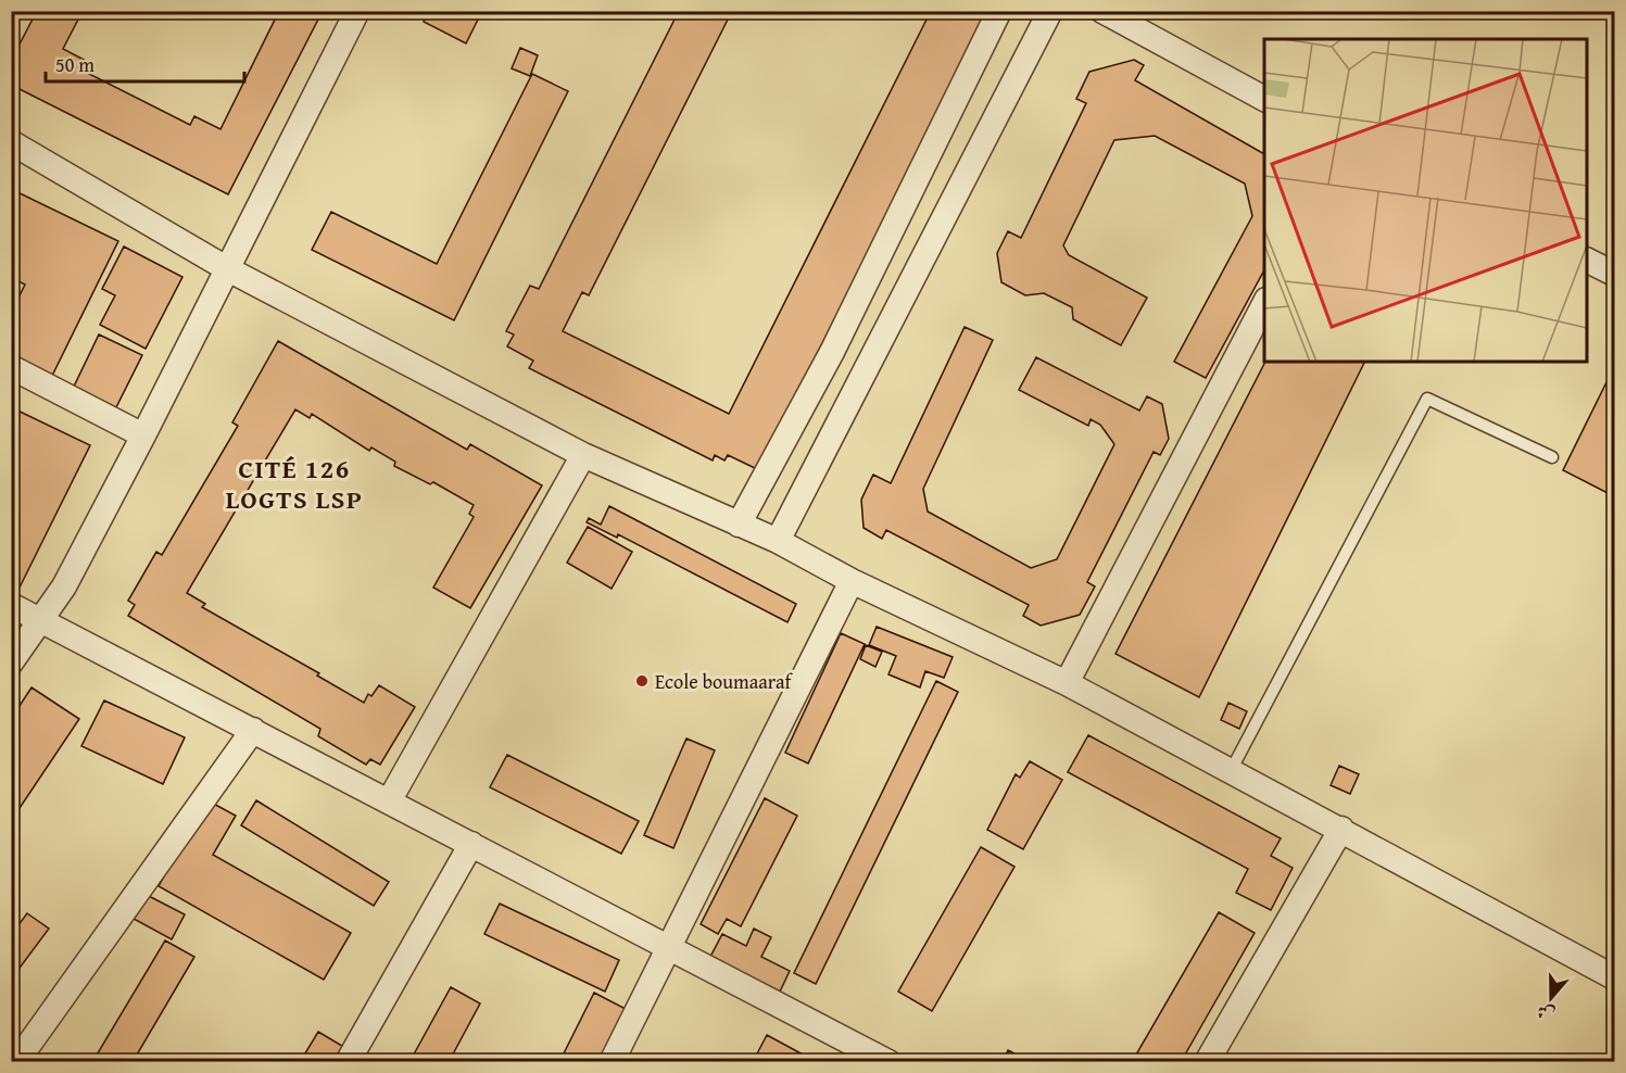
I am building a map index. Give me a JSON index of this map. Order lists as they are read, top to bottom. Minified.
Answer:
{"districts":["CITÉ 126 LOGTS LSP"],"places":["Ecole boumaaraf"],"scale_bar":"50 m","north":"bottom"}
